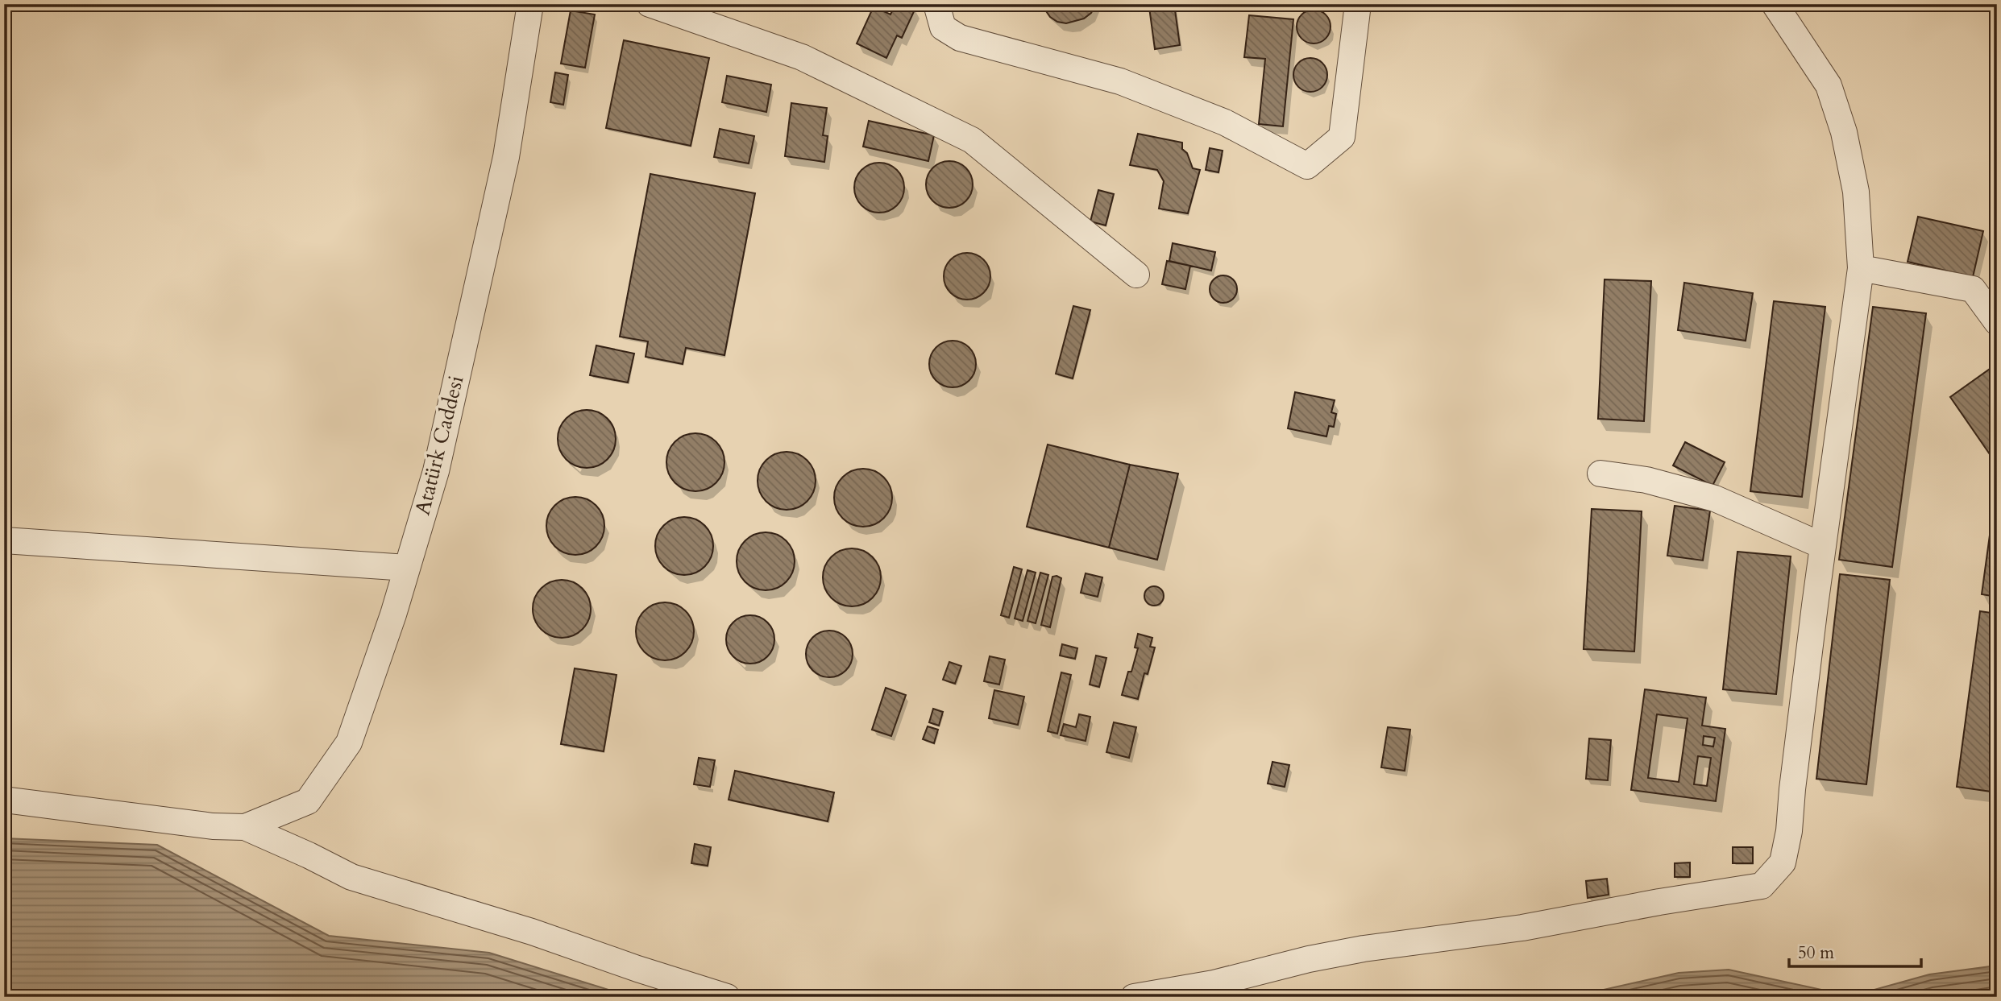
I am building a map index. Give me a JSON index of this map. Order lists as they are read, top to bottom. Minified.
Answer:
{"streets":{"street":["Atatürk Caddesi"]},"scale_bar":"50 m"}
